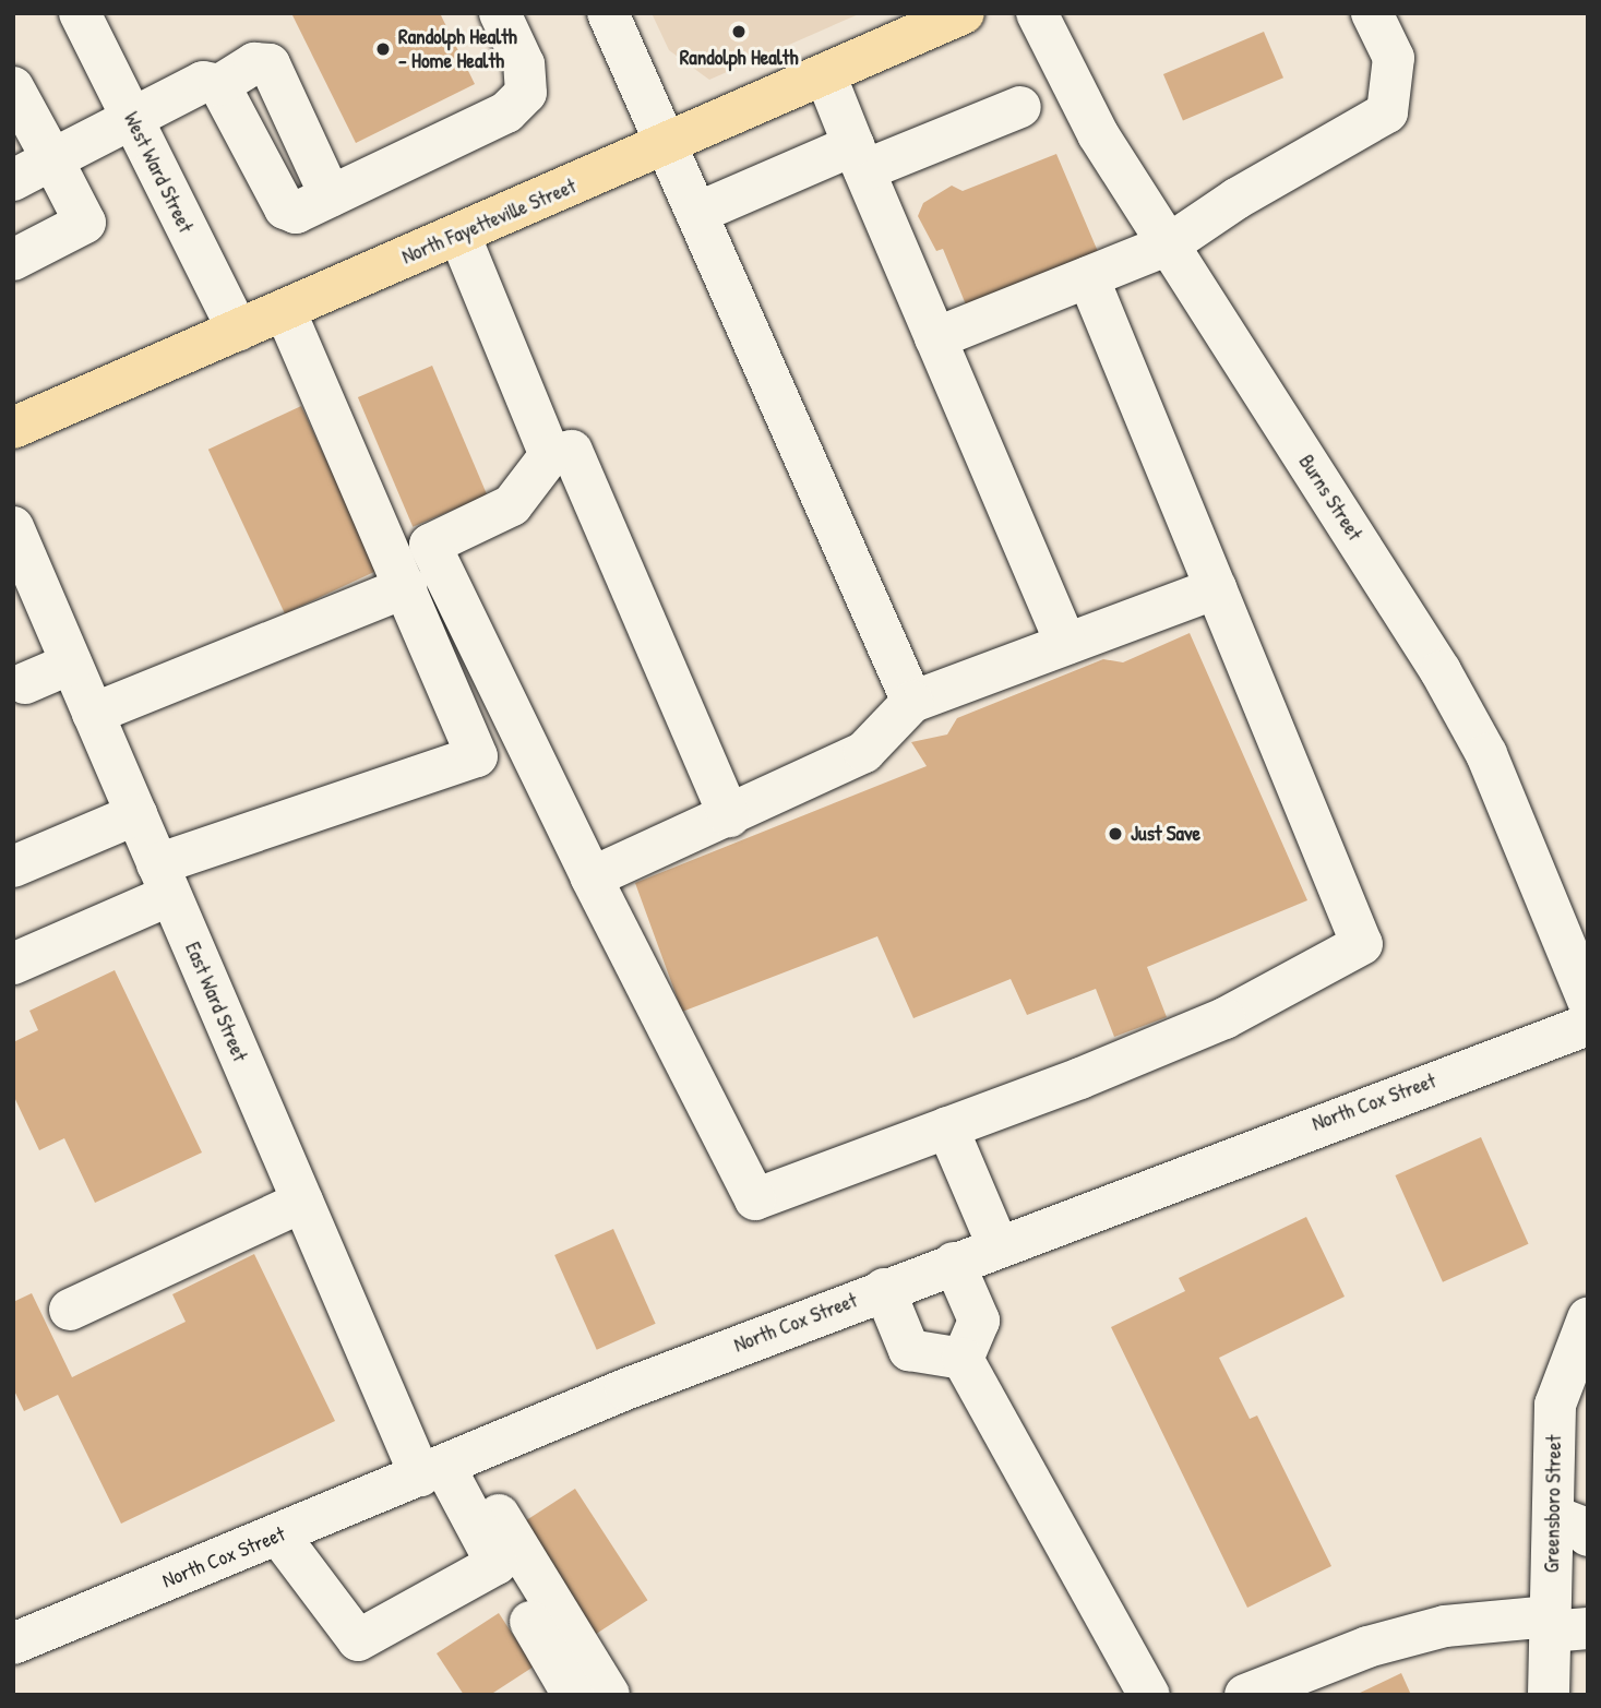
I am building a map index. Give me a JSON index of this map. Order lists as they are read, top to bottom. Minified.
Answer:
{"streets":{"main road":["North Fayetteville Street"],"street":["West Ward Street","Burns Street","East Ward Street","North Cox Street","Greensboro Street"]},"crossings":[["West Ward Street","North Fayetteville Street"],["East Ward Street","North Cox Street"]],"places":["Randolph Health","Randolph Health - Home Health","Just Save"]}
